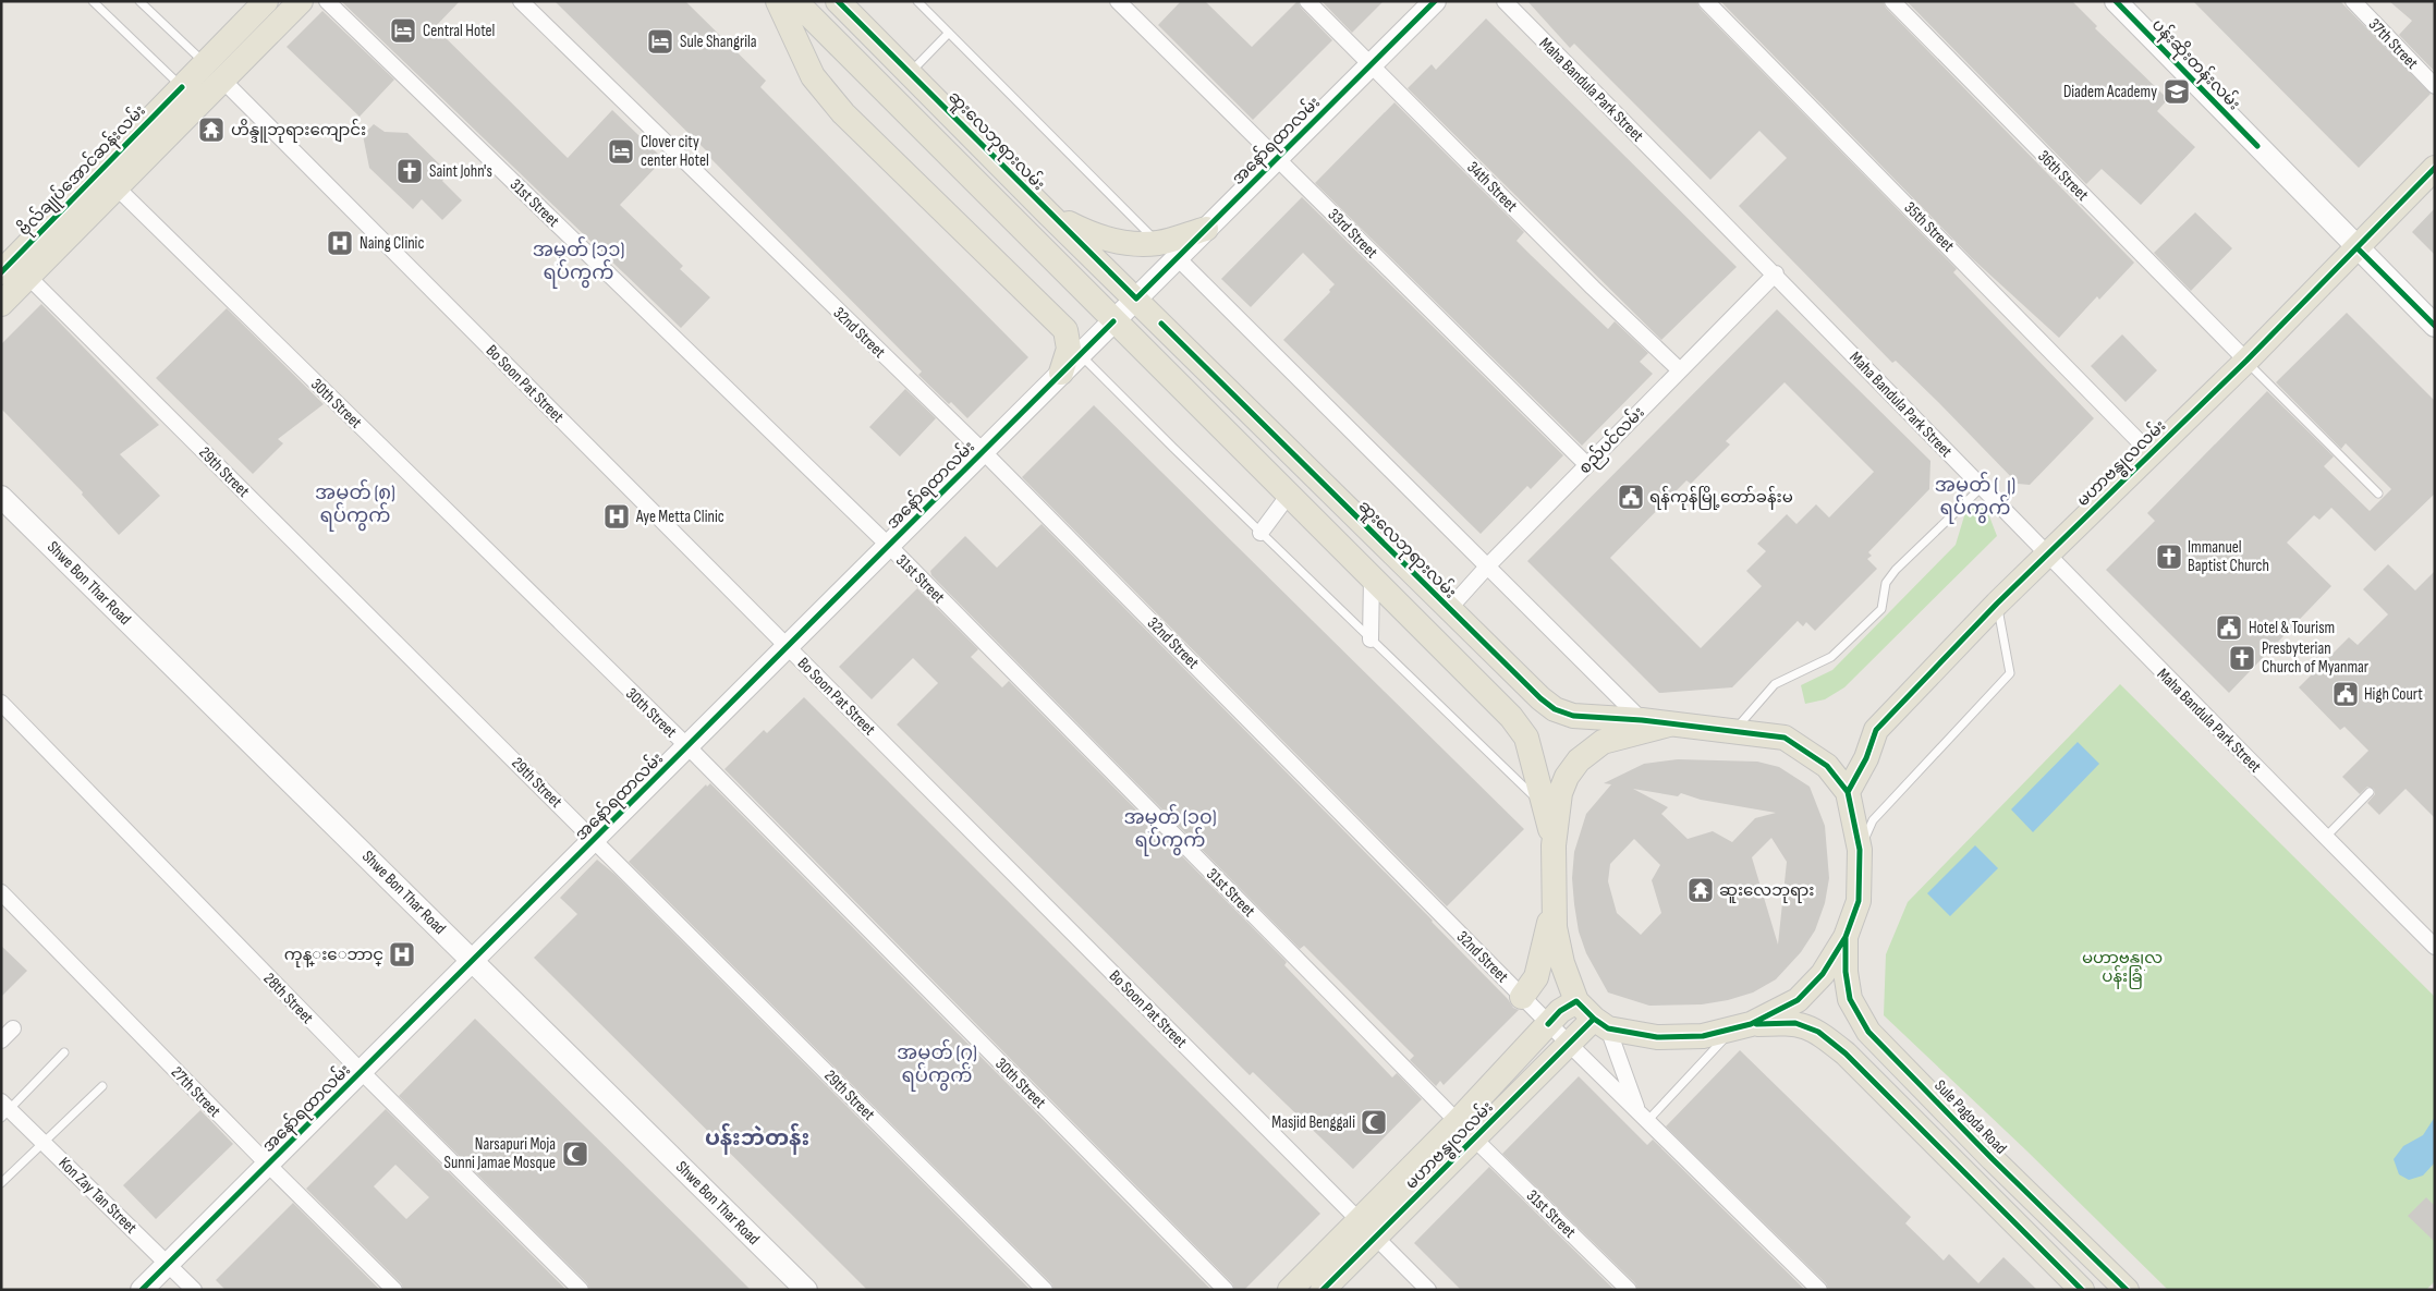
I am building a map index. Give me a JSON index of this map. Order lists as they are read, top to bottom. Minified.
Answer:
{"streets":{"main road":["ပန်းဆိုးတန်းလမ်း","ဆူးလေဘုရားလမ်း","အနော်ရထာလမ်း","ဗိုလ်ချုပ်အောင်ဆန်းလမ်း","မဟာဗန္ဓုလလမ်း","Shwe Bon Thar Road","Sule Pagoda Road"],"street":["37th Street","Maha Bandula Park Street","36th Street","34th Street","31st Street","35th Street","33rd Street","32nd Street","Bo Soon Pat Street","30th Street","စည်ပင်လမ်း","29th Street","28th Street","27th Street","Kon Zay Tan Street"]},"crossings":[["ပန်းဆိုးတန်းလမ်း","မဟာဗန္ဓုလလမ်း"],["Maha Bandula Park Street","စည်ပင်လမ်း"],["Maha Bandula Park Street","မဟာဗန္ဓုလလမ်း"],["ဆူးလေဘုရားလမ်း","အနော်ရထာလမ်း"],["ဆူးလေဘုရားလမ်း","စည်ပင်လမ်း"],["ဆူးလေဘုရားလမ်း","မဟာဗန္ဓုလလမ်း"],["အနော်ရထာလမ်း","34th Street"],["အနော်ရထာလမ်း","31st Street"],["အနော်ရထာလမ်း","33rd Street"],["အနော်ရထာလမ်း","32nd Street"],["အနော်ရထာလမ်း","Bo Soon Pat Street"],["အနော်ရထာလမ်း","30th Street"],["အနော်ရထာလမ်း","29th Street"],["အနော်ရထာလမ်း","Shwe Bon Thar Road"],["အနော်ရထာလမ်း","28th Street"],["အနော်ရထာလမ်း","27th Street"],["အနော်ရထာလမ်း","Kon Zay Tan Street"],["ဗိုလ်ချုပ်အောင်ဆန်းလမ်း","Bo Soon Pat Street"],["ဗိုလ်ချုပ်အောင်ဆန်းလမ်း","30th Street"],["ဗိုလ်ချုပ်အောင်ဆန်းလမ်း","29th Street"],["36th Street","မဟာဗန္ဓုလလမ်း"],["34th Street","စည်ပင်လမ်း"],["31st Street","မဟာဗန္ဓုလလမ်း"],["35th Street","မဟာဗန္ဓုလလမ်း"],["33rd Street","စည်ပင်လမ်း"],["32nd Street","မဟာဗန္ဓုလလမ်း"],["Bo Soon Pat Street","မဟာဗန္ဓုလလမ်း"]],"districts":["အမှတ် (၁၁) ရပ်ကွက်","အမှတ် (၂) ရပ်ကွက်","အမှတ် (၈) ရပ်ကွက်","အမှတ် (၁၀) ရပ်ကွက်","အမှတ် (၇) ရပ်ကွက်","ပန်းဘဲတန်း"],"parks":["မဟာဗန္ဓုလ ပန်းခြံ"],"places":{"hotel":["Central Hotel","Sule Shangrila","Clover city center Hotel"],"school or university":["Diadem Academy"],"temple":["ဟိန္ဒူဘုရားကျောင်း","ဆူးလေဘုရား"],"church":["Saint John's","Immanuel Baptist Church","Presbyterian Church of Myanmar"],"hospital":["Naing Clinic","Aye Metta Clinic","ကုန္းေဘာင္"],"public building":["ရန်ကုန်မြို့တော်ခန်းမ","Hotel & Tourism","High Court"],"mosque":["Masjid Benggali","Narsapuri Moja Sunni Jamae Mosque"]}}
